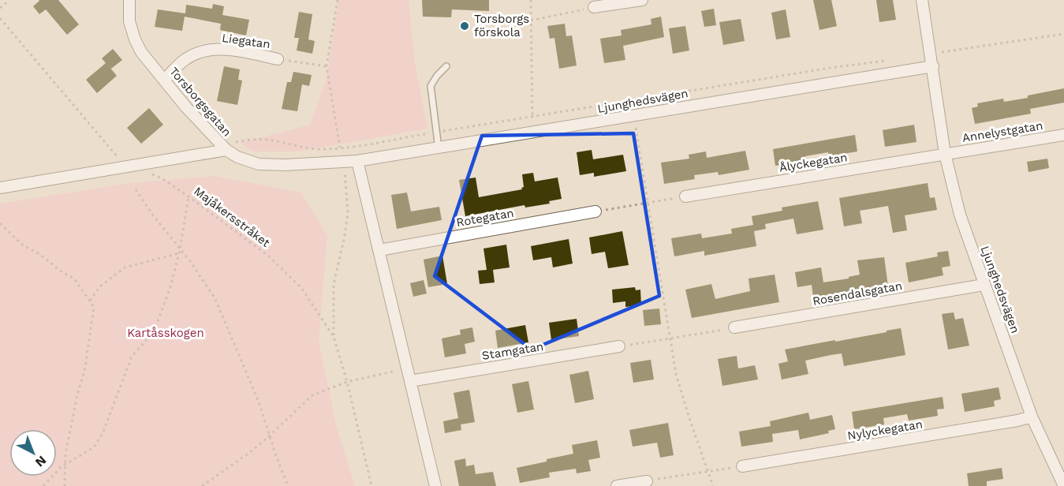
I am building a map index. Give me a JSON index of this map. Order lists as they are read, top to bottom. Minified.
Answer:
{"streets":{"street":["Liegatan","Ljunghedsvägen","Torsborgsgatan","Annelystgatan","Ålyckegatan","Rotegatan","Rosendalsgatan","Stamgatan","Nylyckegatan"],"path":["Majåkersstråket"]},"crossings":[["Liegatan","Torsborgsgatan"],["Ljunghedsvägen","Torsborgsgatan"],["Ljunghedsvägen","Annelystgatan"],["Ljunghedsvägen","Ålyckegatan"],["Ljunghedsvägen","Rosendalsgatan"],["Ljunghedsvägen","Nylyckegatan"],["Annelystgatan","Ålyckegatan"]],"parks":["Kartåsskogen"],"places":["Torsborgs förskola"],"north":"bottom right"}
